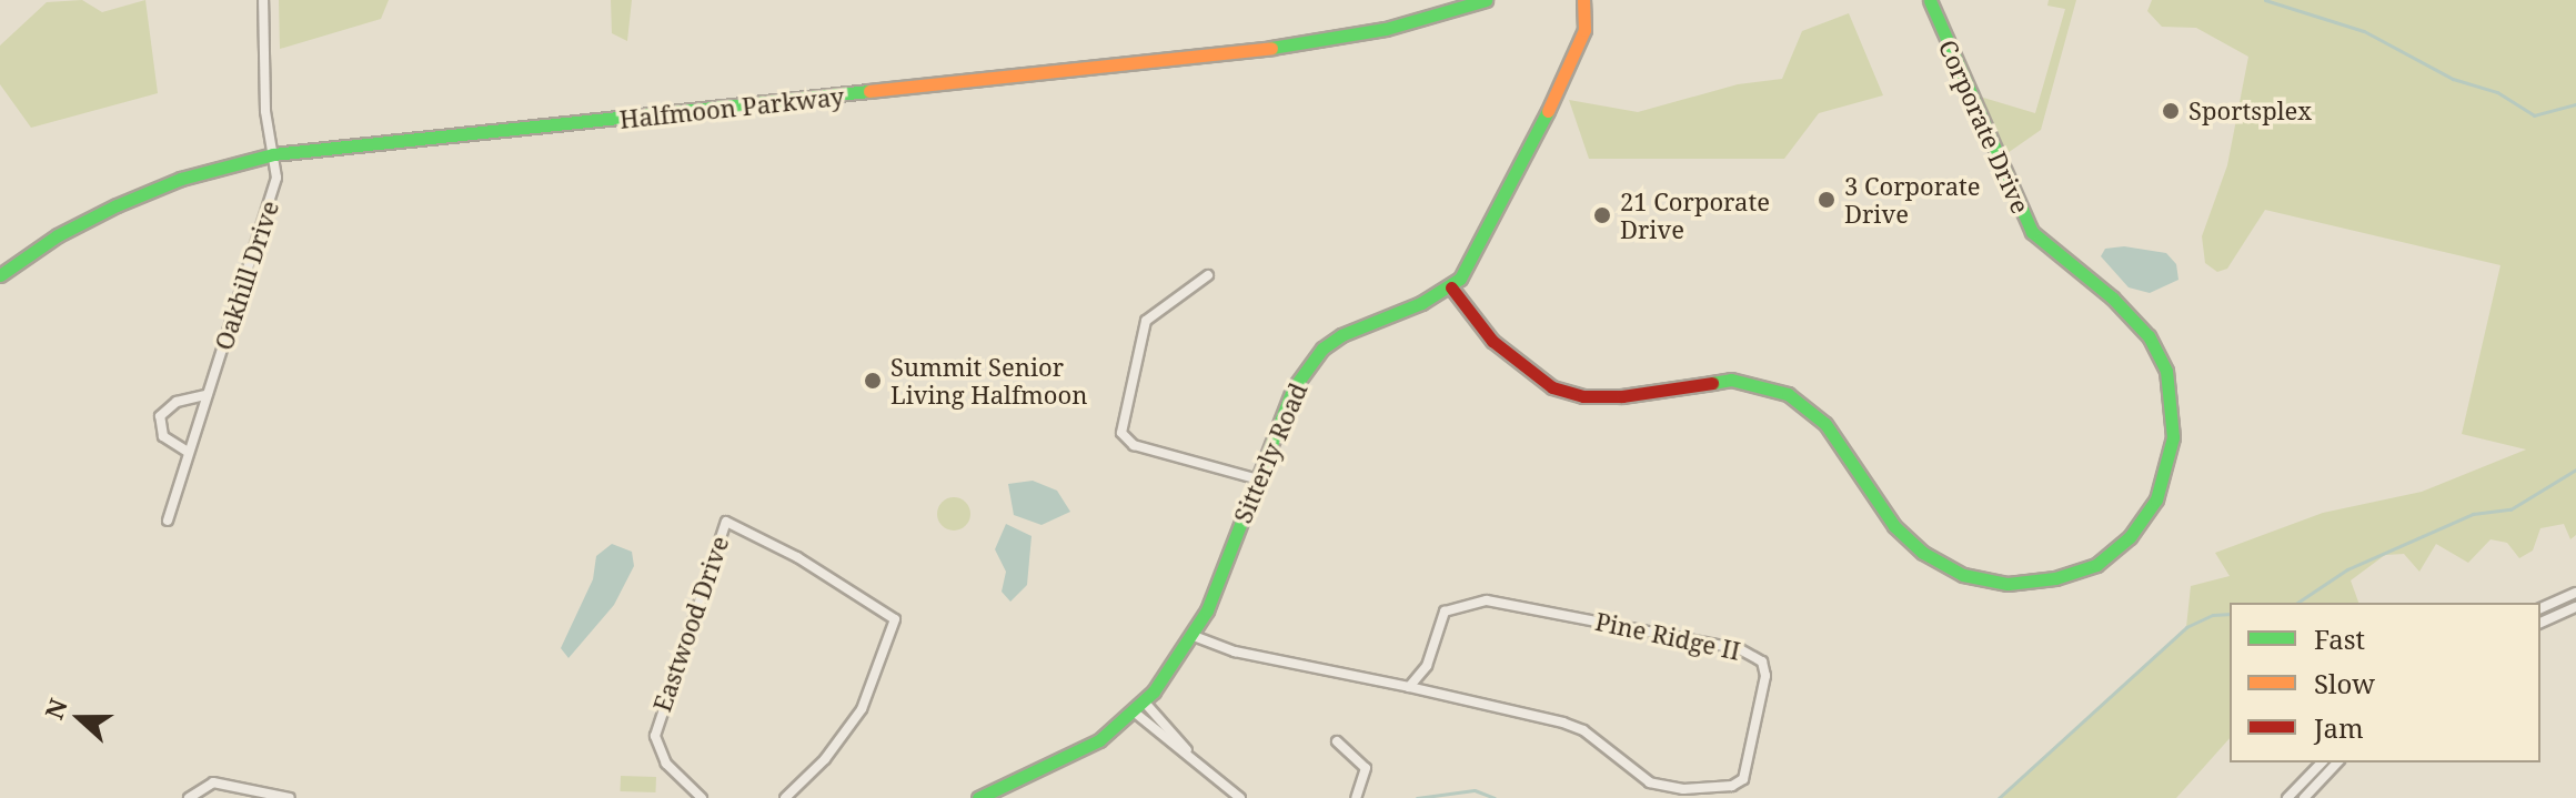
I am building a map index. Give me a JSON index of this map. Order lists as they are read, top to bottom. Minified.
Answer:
{"streets":{"street":["Halfmoon Parkway","Corporate Drive","Oakhill Drive","Sitterly Road","Eastwood Drive","Pine Ridge II"]},"crossings":[["Halfmoon Parkway","Oakhill Drive"],["Corporate Drive","Sitterly Road"],["Sitterly Road","Pine Ridge II"]],"places":["Sportsplex","3 Corporate Drive","21 Corporate Drive","Summit Senior Living Halfmoon"],"legend":["Fast","Slow","Jam"],"north":"left"}
